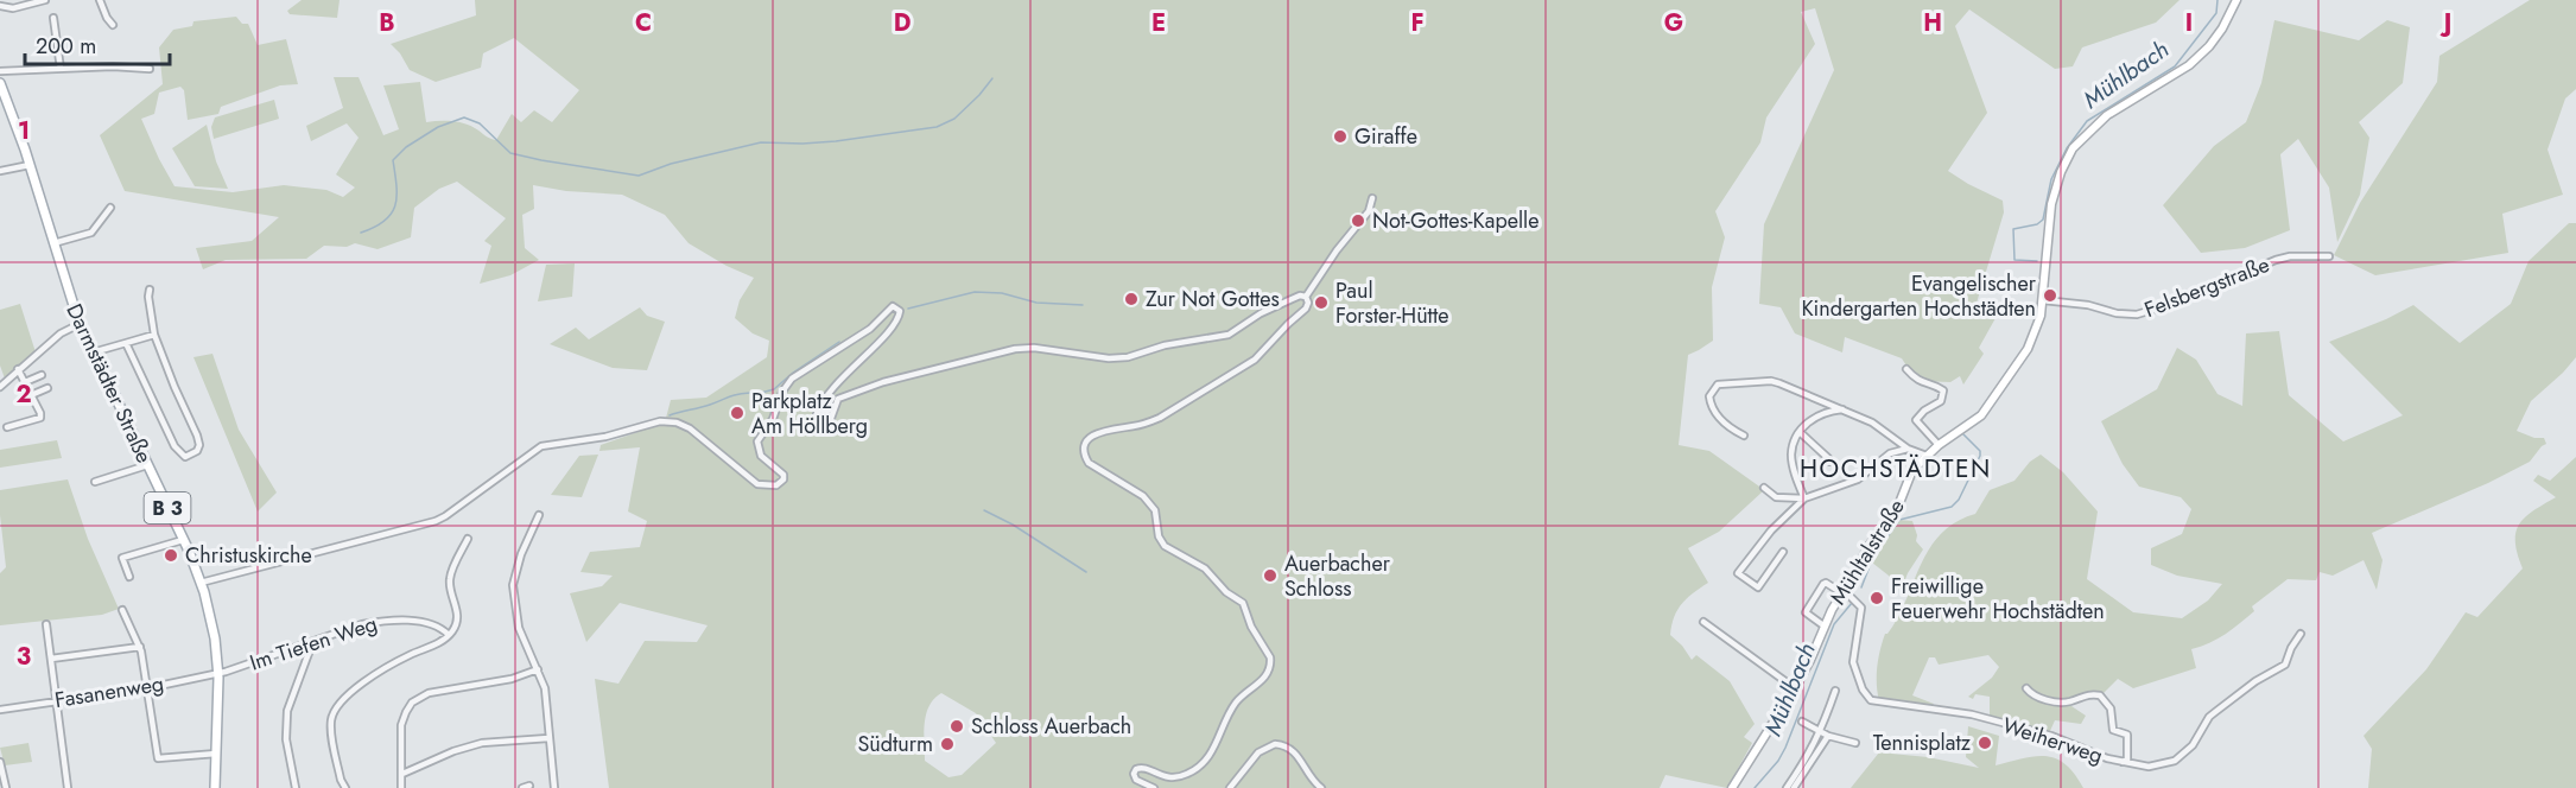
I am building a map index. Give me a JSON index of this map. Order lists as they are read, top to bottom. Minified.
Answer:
{"streets":{"main road":["Darmstädter Straße","B 3","Mühltalstraße"],"street":["Felsbergstraße","Im Tiefen Weg","Fasanenweg","Weiherweg"]},"crossings":[["Felsbergstraße","Mühltalstraße"],["Darmstädter Straße","B 3"],["Darmstädter Straße","Im Tiefen Weg"],["Darmstädter Straße","Fasanenweg"],["Mühltalstraße","Weiherweg"],["Im Tiefen Weg","Fasanenweg"]],"districts":["HOCHSTÄDTEN"],"water":["Mühlbach"],"places":["Giraffe","Not-Gottes-Kapelle","Evangelischer Kindergarten Hochstädten","Zur Not Gottes","Paul Forster-Hütte","Parkplatz Am Höllberg","Christuskirche","Auerbacher Schloss","Freiwillige Feuerwehr Hochstädten","Schloss Auerbach","Tennisplatz","Südturm"],"scale_bar":"200 m","grid":{"columns":["B","C","D","E","F","G","H","I","J"],"rows":["1","2","3"]}}
